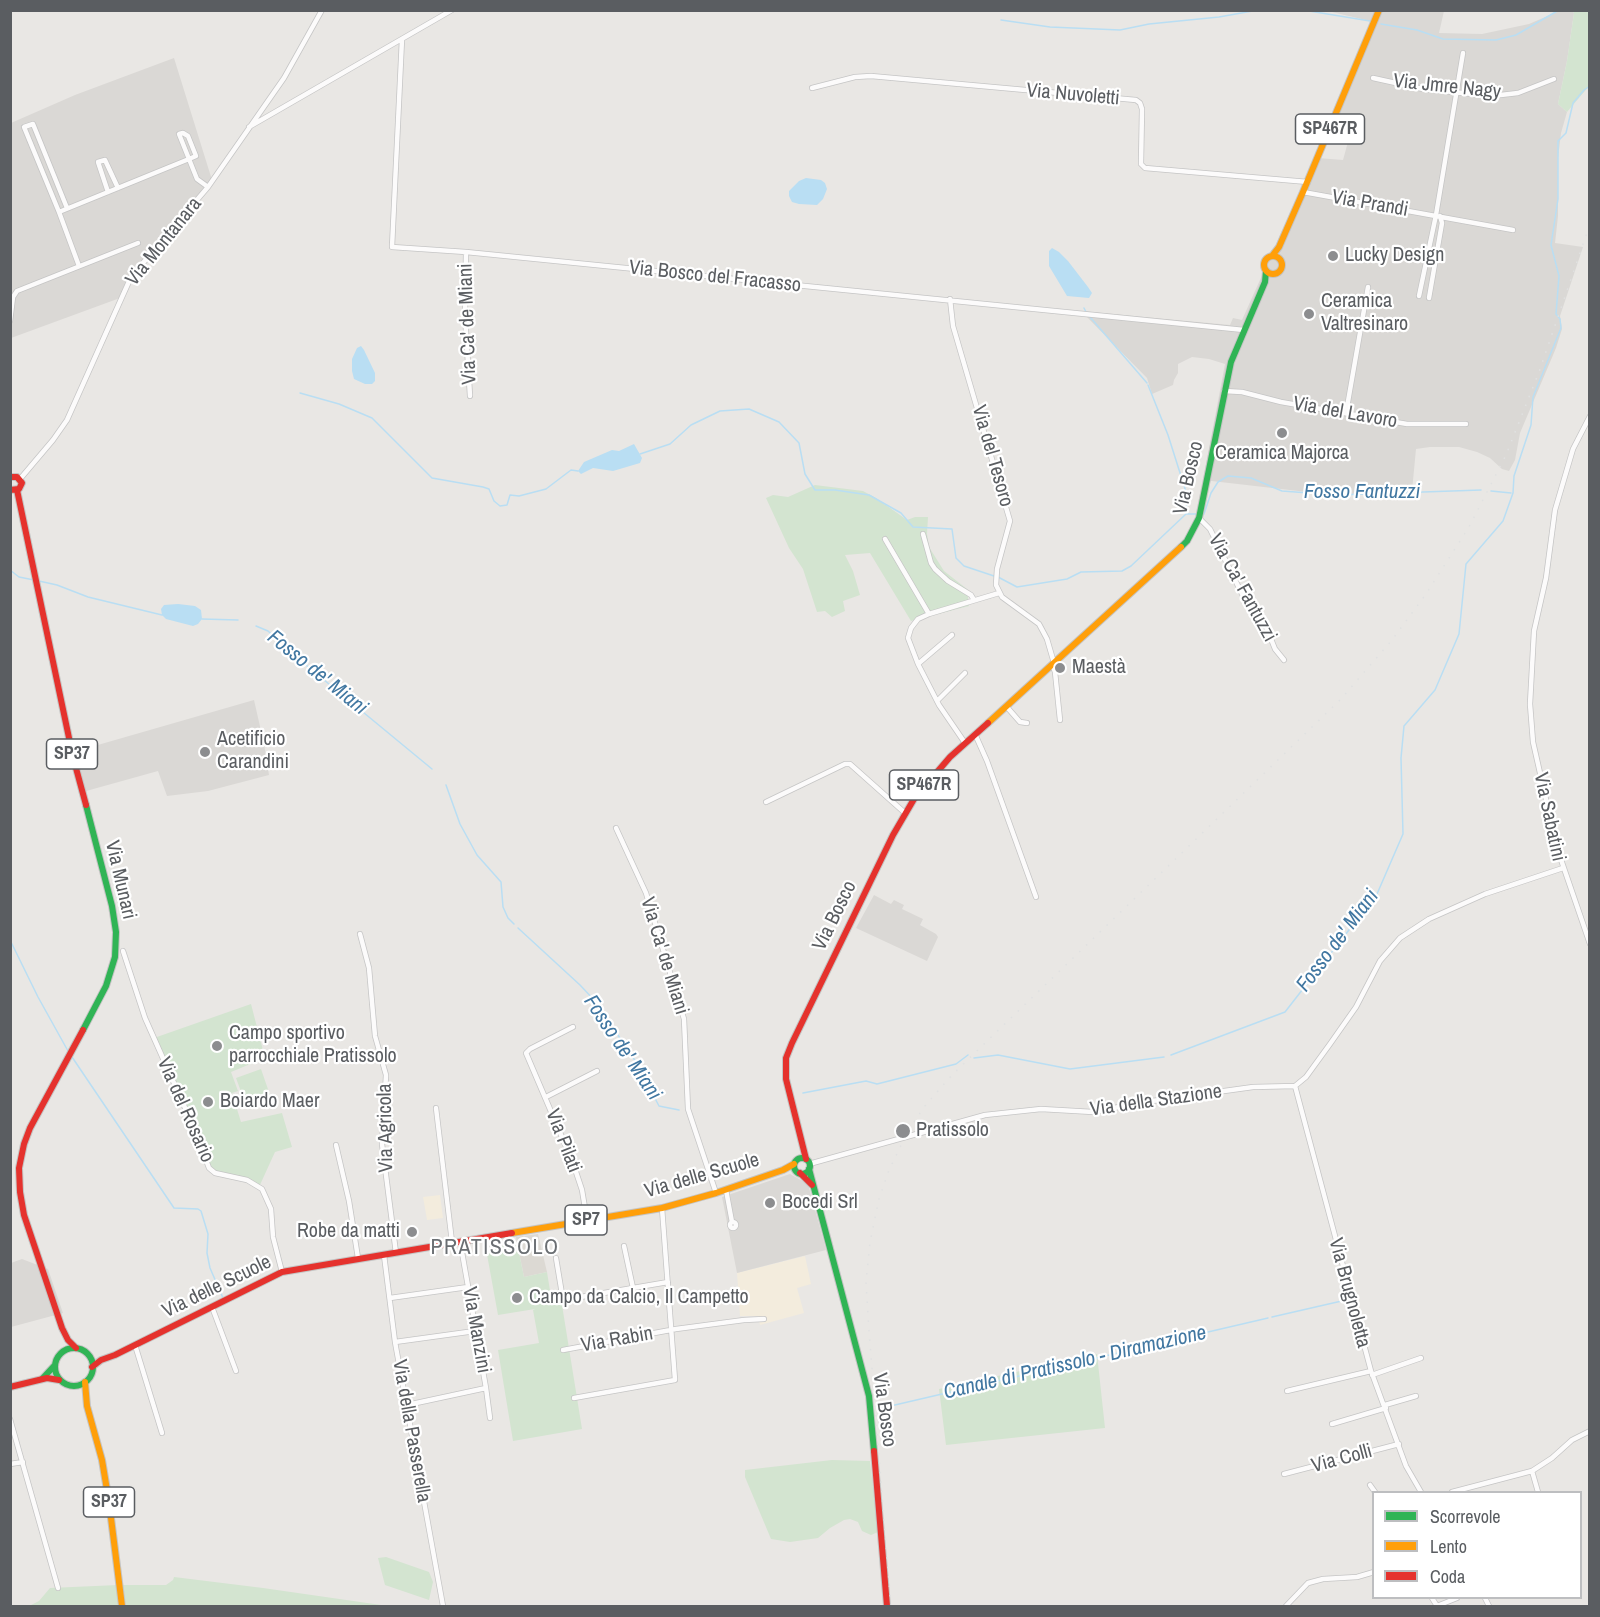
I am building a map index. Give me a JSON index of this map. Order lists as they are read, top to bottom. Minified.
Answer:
{"streets":{"main road":["SP467R","Via Bosco","SP37","Via Munari","Via delle Scuole","SP7"],"street":["Via Jmre Nagy","Via Nuvoletti","Via Prandi","Via Montanara","Via Bosco del Fracasso","Via Ca' de Miani","Via del Lavoro","Via del Tesoro","Via Ca' Fantuzzi","Via Sabatini","Via della Stazione","Via del Rosario","Via Agricola","Via Pilati","Via Brugnoletta","Via Manzini","Via Rabin","Via della Passerella","Via Colli"]},"crossings":[["Via Jmre Nagy","Via Prandi"],["Via Nuvoletti","Via Bosco"],["Via Prandi","Via Bosco"],["Via Montanara","Via Munari"],["Via Bosco del Fracasso","Via Ca' de Miani"],["Via Bosco del Fracasso","Via del Tesoro"],["Via Bosco del Fracasso","Via Bosco"],["Via Ca' de Miani","Via delle Scuole"],["Via del Lavoro","Via Bosco"],["Via Bosco","Via Ca' Fantuzzi"],["Via Bosco","Via della Stazione"],["Via Bosco","Via delle Scuole"],["SP37","Via Munari"],["SP37","Via delle Scuole"],["Via Sabatini","Via della Stazione"],["Via Sabatini","Via Brugnoletta"],["Via Munari","Via delle Scuole"],["Via della Stazione","Via delle Scuole"],["Via della Stazione","Via Brugnoletta"],["Via del Rosario","Via delle Scuole"],["Via Agricola","Via delle Scuole"],["Via Pilati","Via delle Scuole"],["Via delle Scuole","Via Manzini"],["Via delle Scuole","Via della Passerella"],["Via Brugnoletta","Via Colli"]],"districts":["PRATISSOLO"],"water":["Fosso Fantuzzi","Fosso de' Miani","Canale di Pratissolo - Diramazione"],"places":["Lucky Design","Ceramica Valtresinaro","Ceramica Majorca","Maestà","Acetificio Carandini","Campo sportivo parrocchiale Pratissolo","Boiardo Maer","Pratissolo","Bocedi Srl","Robe da matti","Campo da Calcio, Il Campetto"],"legend":["Scorrevole","Lento","Coda"]}
